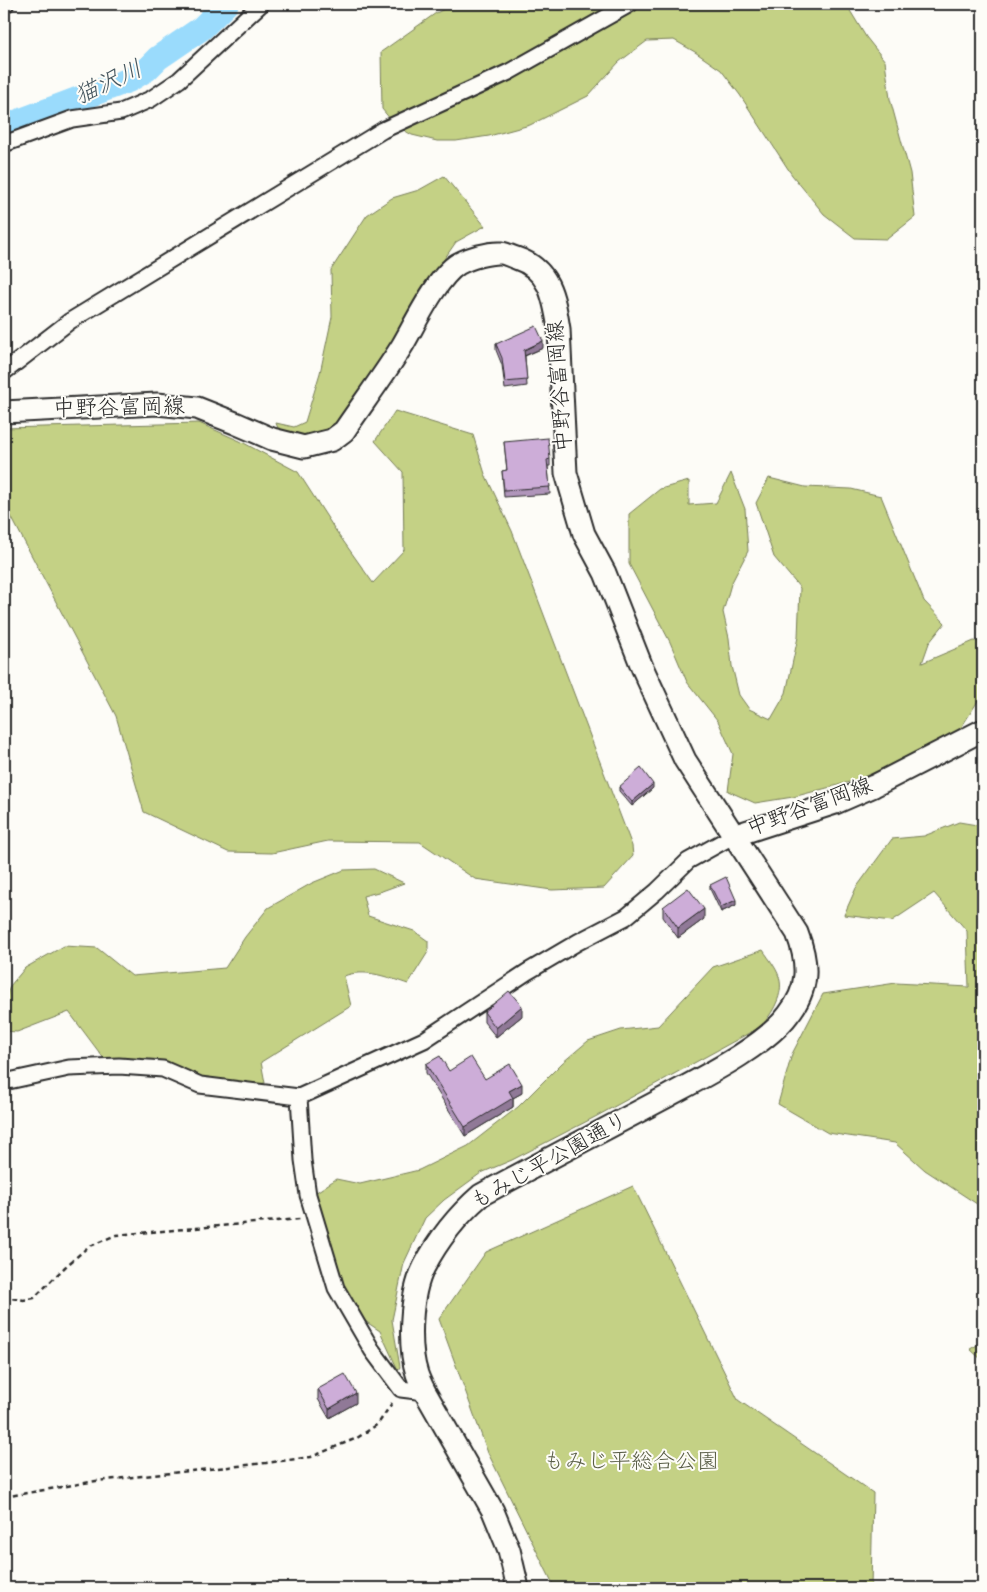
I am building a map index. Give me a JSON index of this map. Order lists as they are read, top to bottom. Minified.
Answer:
{"streets":{"main road":["中野谷富岡線","もみじ平公園通り"]},"crossings":[["中野谷富岡線","もみじ平公園通り"]],"water":["猫沢川"],"parks":["もみじ平総合公園"]}
